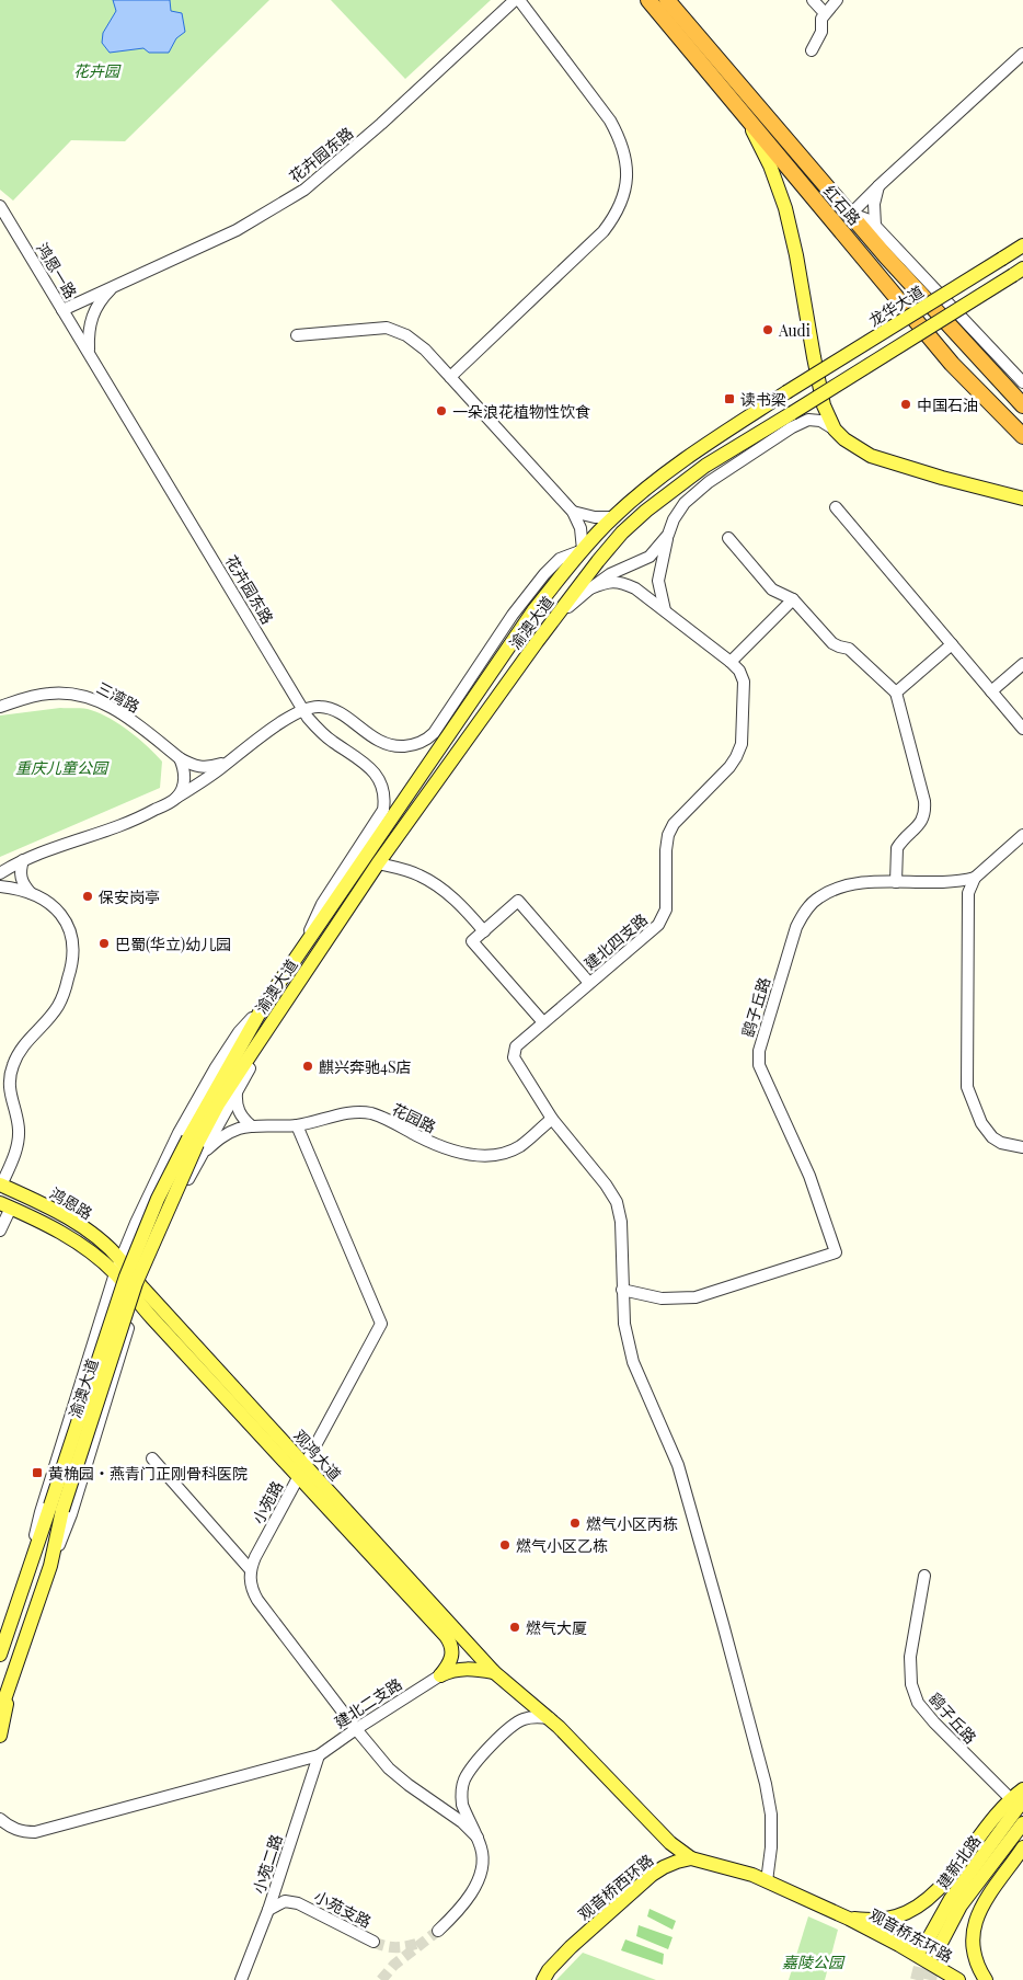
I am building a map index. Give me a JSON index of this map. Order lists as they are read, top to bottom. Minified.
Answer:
{"streets":{"highway":["红石路"],"main road":["龙华大道","渝澳大道","鸿恩路","观鸿大道","建北二支路","建新北路","观音桥西环路","观音桥东环路"],"street":["花卉园东路","鸿恩一路","三湾路","建北四支路","鹞子丘路","花园路","小苑路","小苑二路","小苑支路"]},"crossings":[["花卉园东路","鸿恩一路"],["花卉园东路","渝澳大道"],["龙华大道","渝澳大道"],["渝澳大道","花园路"],["建北四支路","鹞子丘路"],["建北四支路","花园路"],["鹞子丘路","建新北路"],["花园路","小苑路"],["鸿恩路","观鸿大道"],["观鸿大道","小苑路"],["观鸿大道","建北二支路"],["建北二支路","小苑二路"],["建北二支路","观音桥西环路"],["小苑二路","小苑支路"]],"parks":["花卉园","重庆儿童公园","嘉陵公园"],"places":{"other":["Audi","中国石油","一朵浪花植物性饮食","保安岗亭","巴蜀(华立)幼儿园","麒兴奔驰4S店","燃气小区丙栋","燃气小区乙栋","燃气大厦"],"transit":["读书梁","黄桷园‧燕青门正刚骨科医院"]}}
